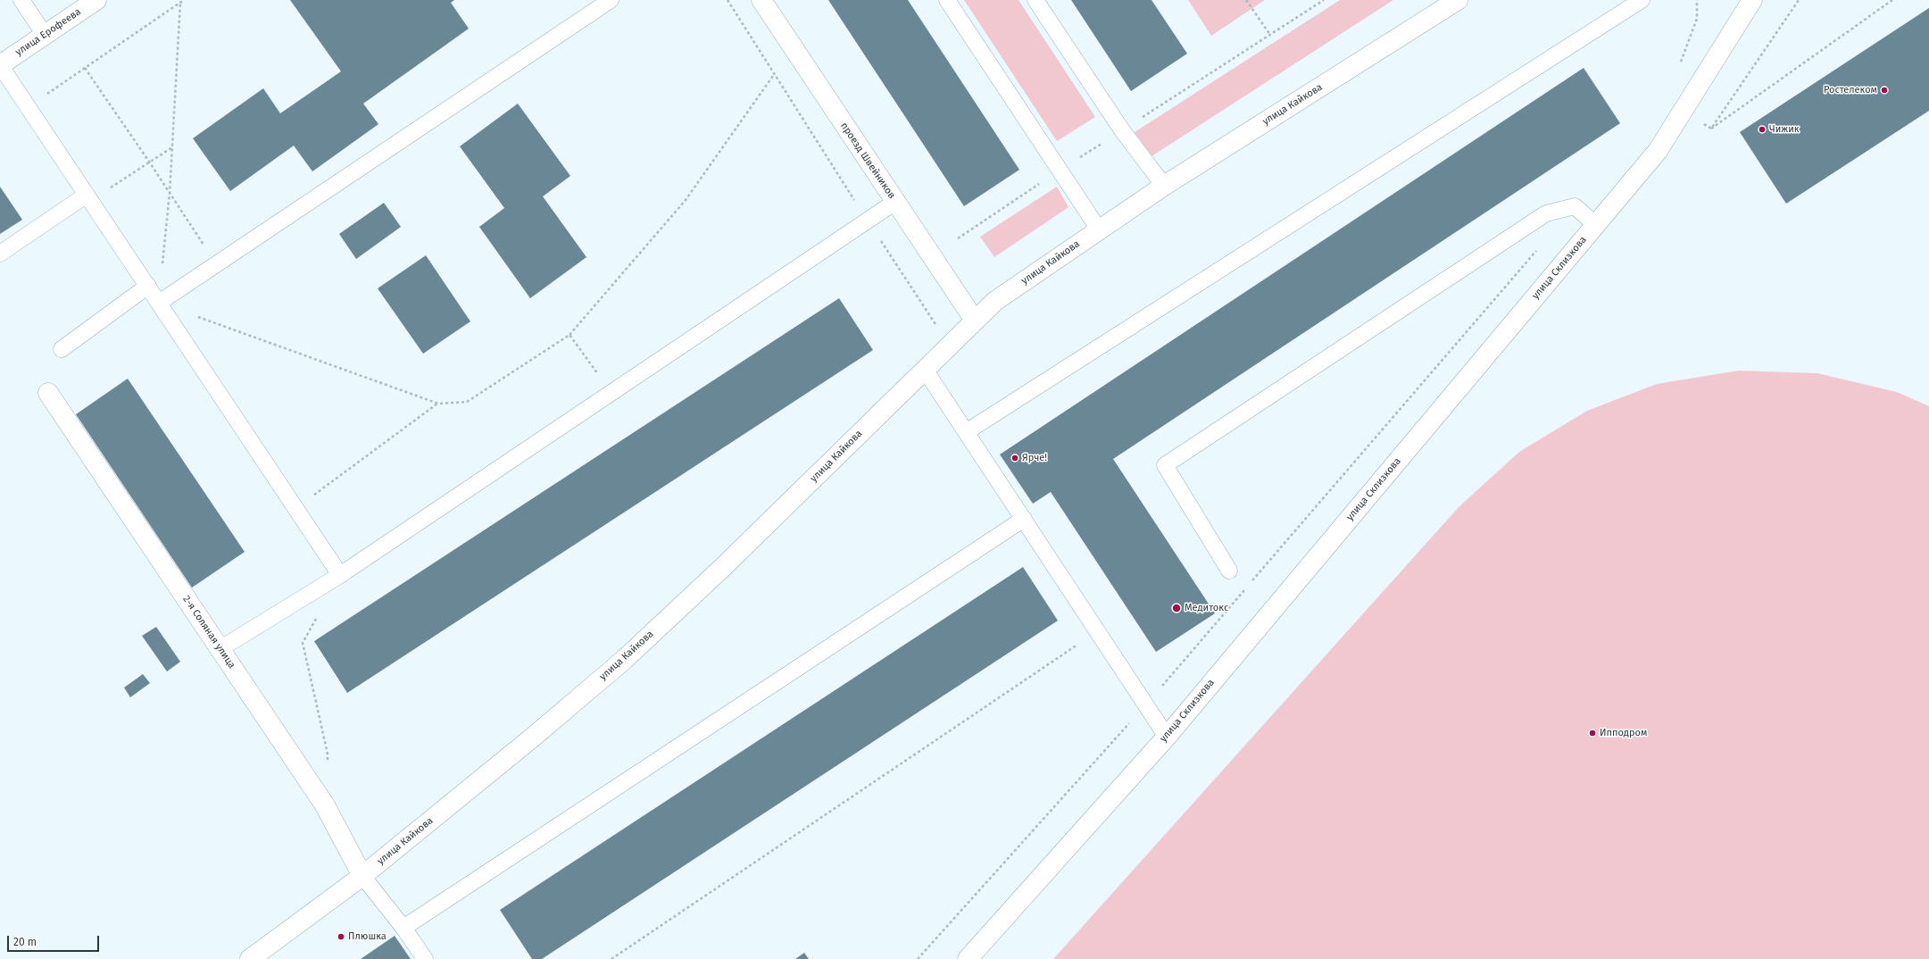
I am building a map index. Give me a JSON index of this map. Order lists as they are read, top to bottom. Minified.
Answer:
{"streets":{"street":["улица Ерофеева","улица Кайкова","проезд Швейников","улица Склизкова","2-я Соляная улица"]},"crossings":[["улица Кайкова","проезд Швейников"],["улица Кайкова","2-я Соляная улица"]],"places":["Ростелеком","Чижик","Ярче!","Медитокс","Ипподром","Плюшка"],"scale_bar":"20 m"}
